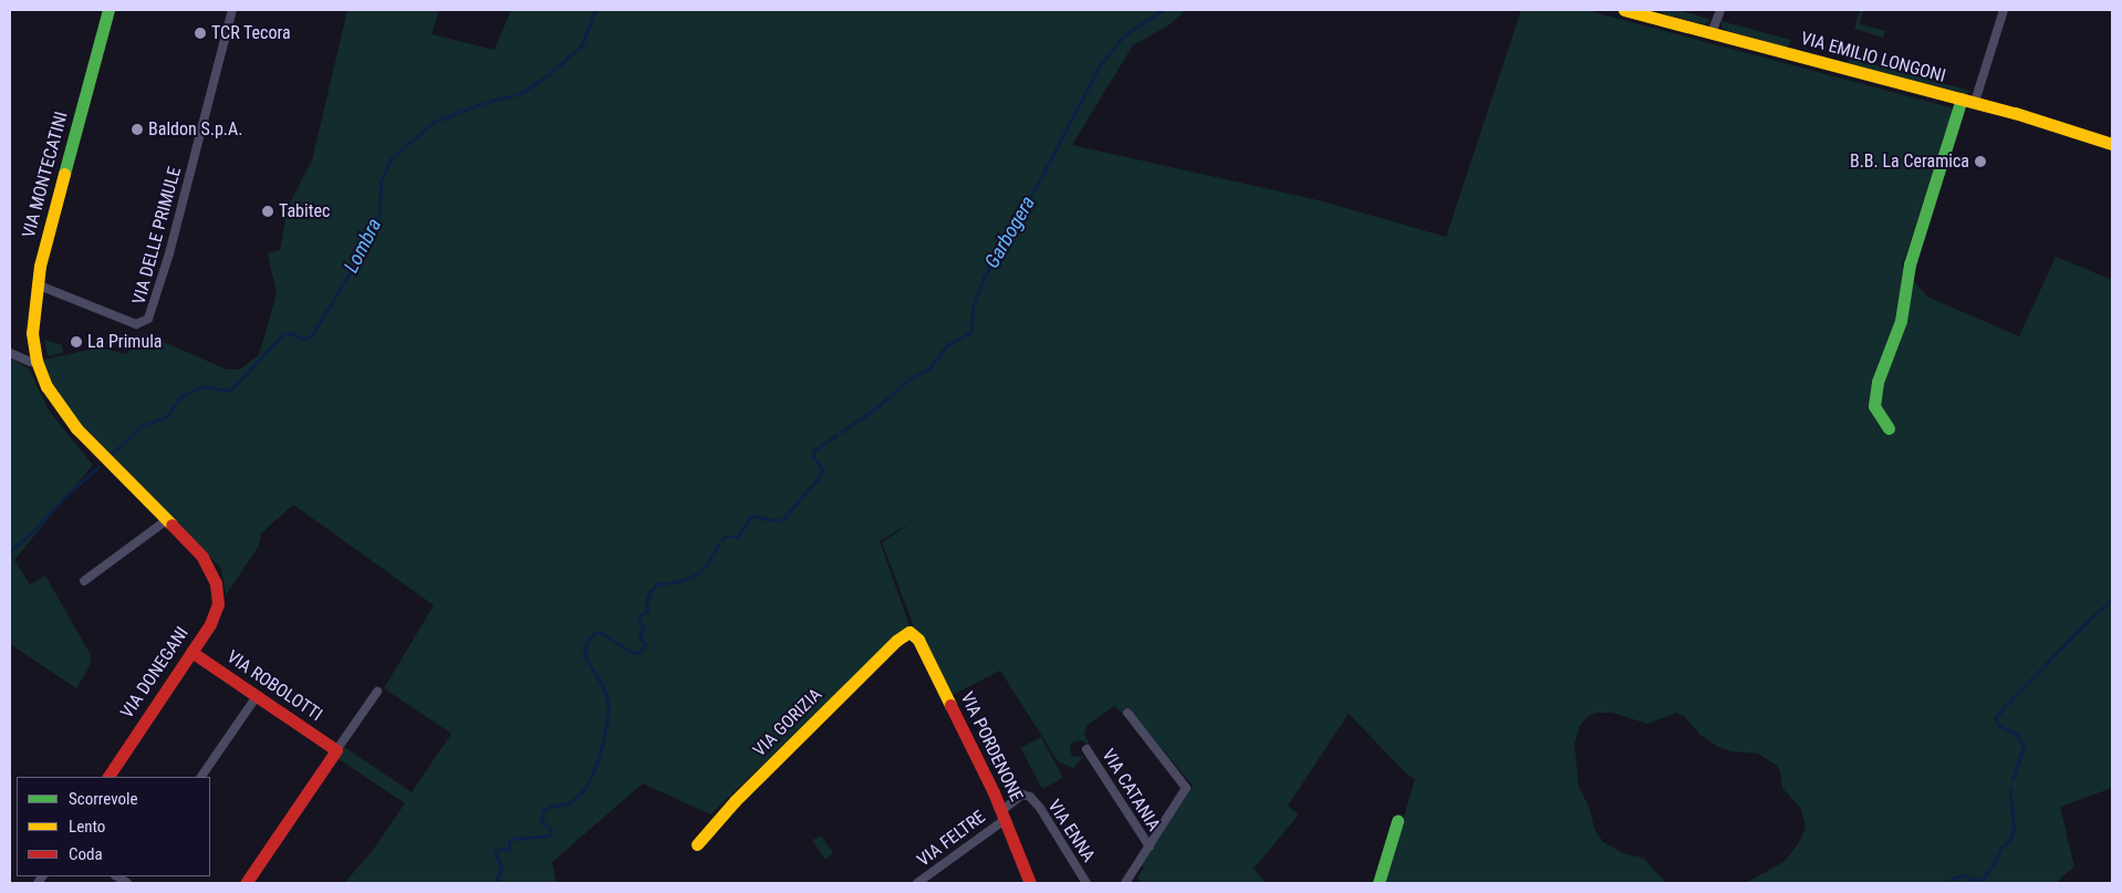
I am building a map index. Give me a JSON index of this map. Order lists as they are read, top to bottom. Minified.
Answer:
{"streets":{"street":["VIA EMILIO LONGONI","VIA MONTECATINI","VIA DELLE PRIMULE","VIA DONEGANI","VIA ROBOLOTTI","VIA GORIZIA","VIA PORDENONE","VIA CATANIA","VIA ENNA","VIA FELTRE"]},"crossings":[["VIA MONTECATINI","VIA DELLE PRIMULE"],["VIA MONTECATINI","VIA DONEGANI"],["VIA DONEGANI","VIA ROBOLOTTI"],["VIA GORIZIA","VIA PORDENONE"],["VIA PORDENONE","VIA ENNA"],["VIA PORDENONE","VIA FELTRE"],["VIA ENNA","VIA FELTRE"]],"water":["Garbogera","Lombra"],"places":["TCR Tecora","Baldon S.p.A.","B.B. La Ceramica","Tabitec","La Primula"],"legend":["Scorrevole","Lento","Coda"]}
